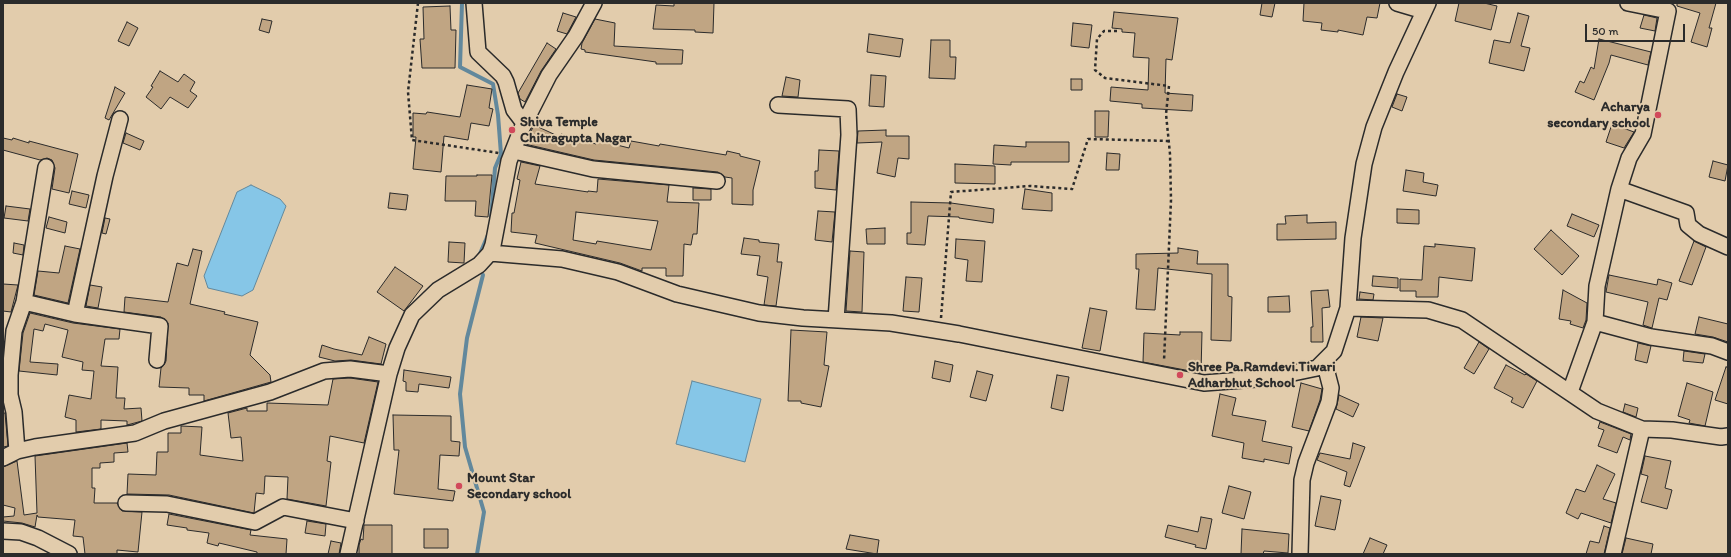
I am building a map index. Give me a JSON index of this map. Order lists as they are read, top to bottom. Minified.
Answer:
{"places":["Acharya secondary school","Shiva Temple Chitragupta Nagar","Shree Pa.Ramdevi.Tiwari Adharbhut School","Mount Star Secondary school"],"scale_bar":"50 m"}
